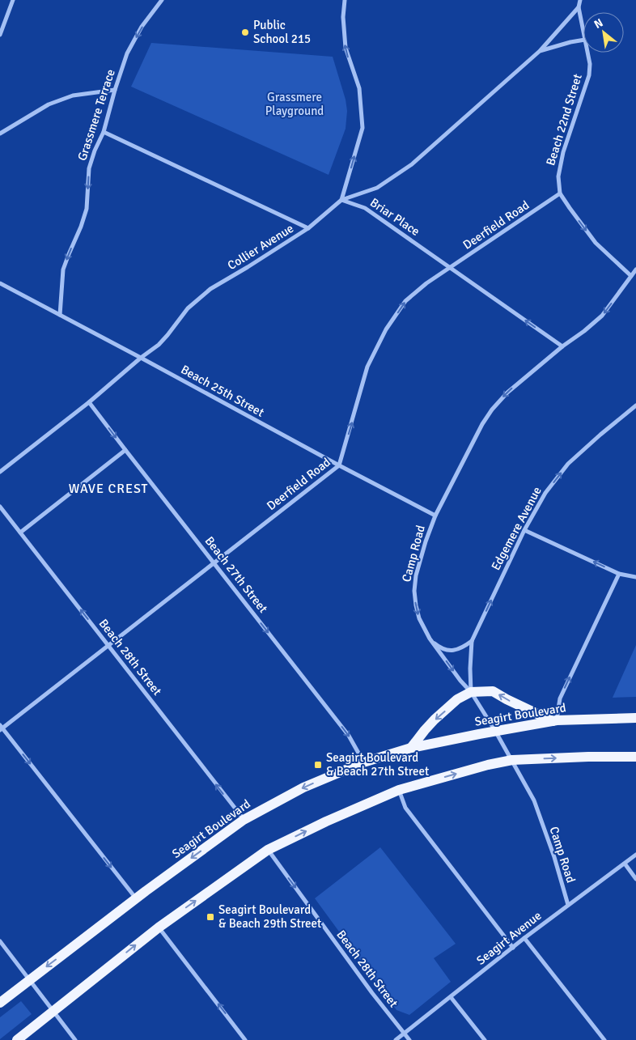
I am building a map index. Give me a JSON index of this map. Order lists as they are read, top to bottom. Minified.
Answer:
{"streets":{"main road":["Seagirt Boulevard"],"street":["Grassmere Terrace","Beach 22nd Street","Briar Place","Deerfield Road","Collier Avenue","Beach 25th Street","Edgemere Avenue","Camp Road","Beach 27th Street","Beach 28th Street","Seagirt Avenue"]},"crossings":[["Grassmere Terrace","Beach 25th Street"],["Beach 22nd Street","Deerfield Road"],["Briar Place","Deerfield Road"],["Briar Place","Collier Avenue"],["Briar Place","Camp Road"],["Deerfield Road","Beach 25th Street"],["Deerfield Road","Beach 27th Street"],["Deerfield Road","Beach 28th Street"],["Collier Avenue","Beach 25th Street"],["Collier Avenue","Beach 27th Street"],["Beach 25th Street","Camp Road"],["Edgemere Avenue","Camp Road"],["Camp Road","Seagirt Boulevard"],["Camp Road","Seagirt Avenue"],["Beach 27th Street","Seagirt Boulevard"],["Beach 28th Street","Seagirt Boulevard"],["Beach 28th Street","Seagirt Avenue"]],"one_way":["Grassmere Terrace","Briar Place","Edgemere Avenue","Camp Road","Beach 27th Street"],"districts":["WAVE CREST"],"parks":["Grassmere Playground"],"places":{"other":["Public School 215"],"transit":["Seagirt Boulevard & Beach 27th Street","Seagirt Boulevard & Beach 29th Street"]},"north":"top left"}
